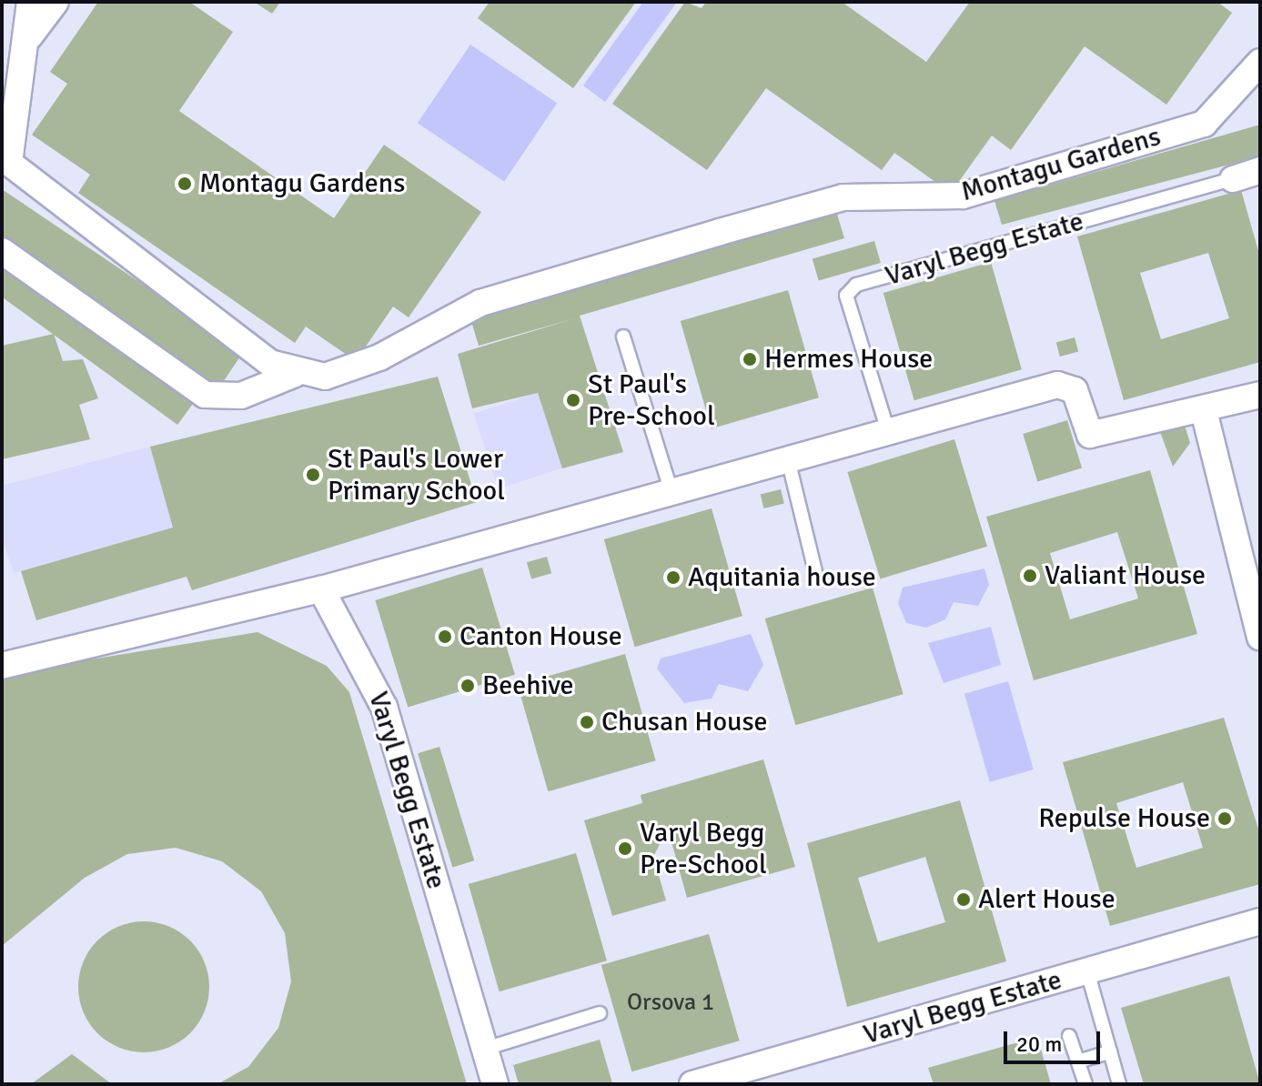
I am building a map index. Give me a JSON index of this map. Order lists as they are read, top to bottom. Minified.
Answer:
{"streets":{"street":["Montagu Gardens","Varyl Begg Estate"]},"places":["Montagu Gardens","Hermes House","St Paul's Pre-School","St Paul's Lower Primary School","Valiant House","Aquitania house","Canton House","Beehive","Chusan House","Repulse House","Varyl Begg Pre-School","Alert House"],"house_numbers":["Orsova 1"],"scale_bar":"20 m"}
